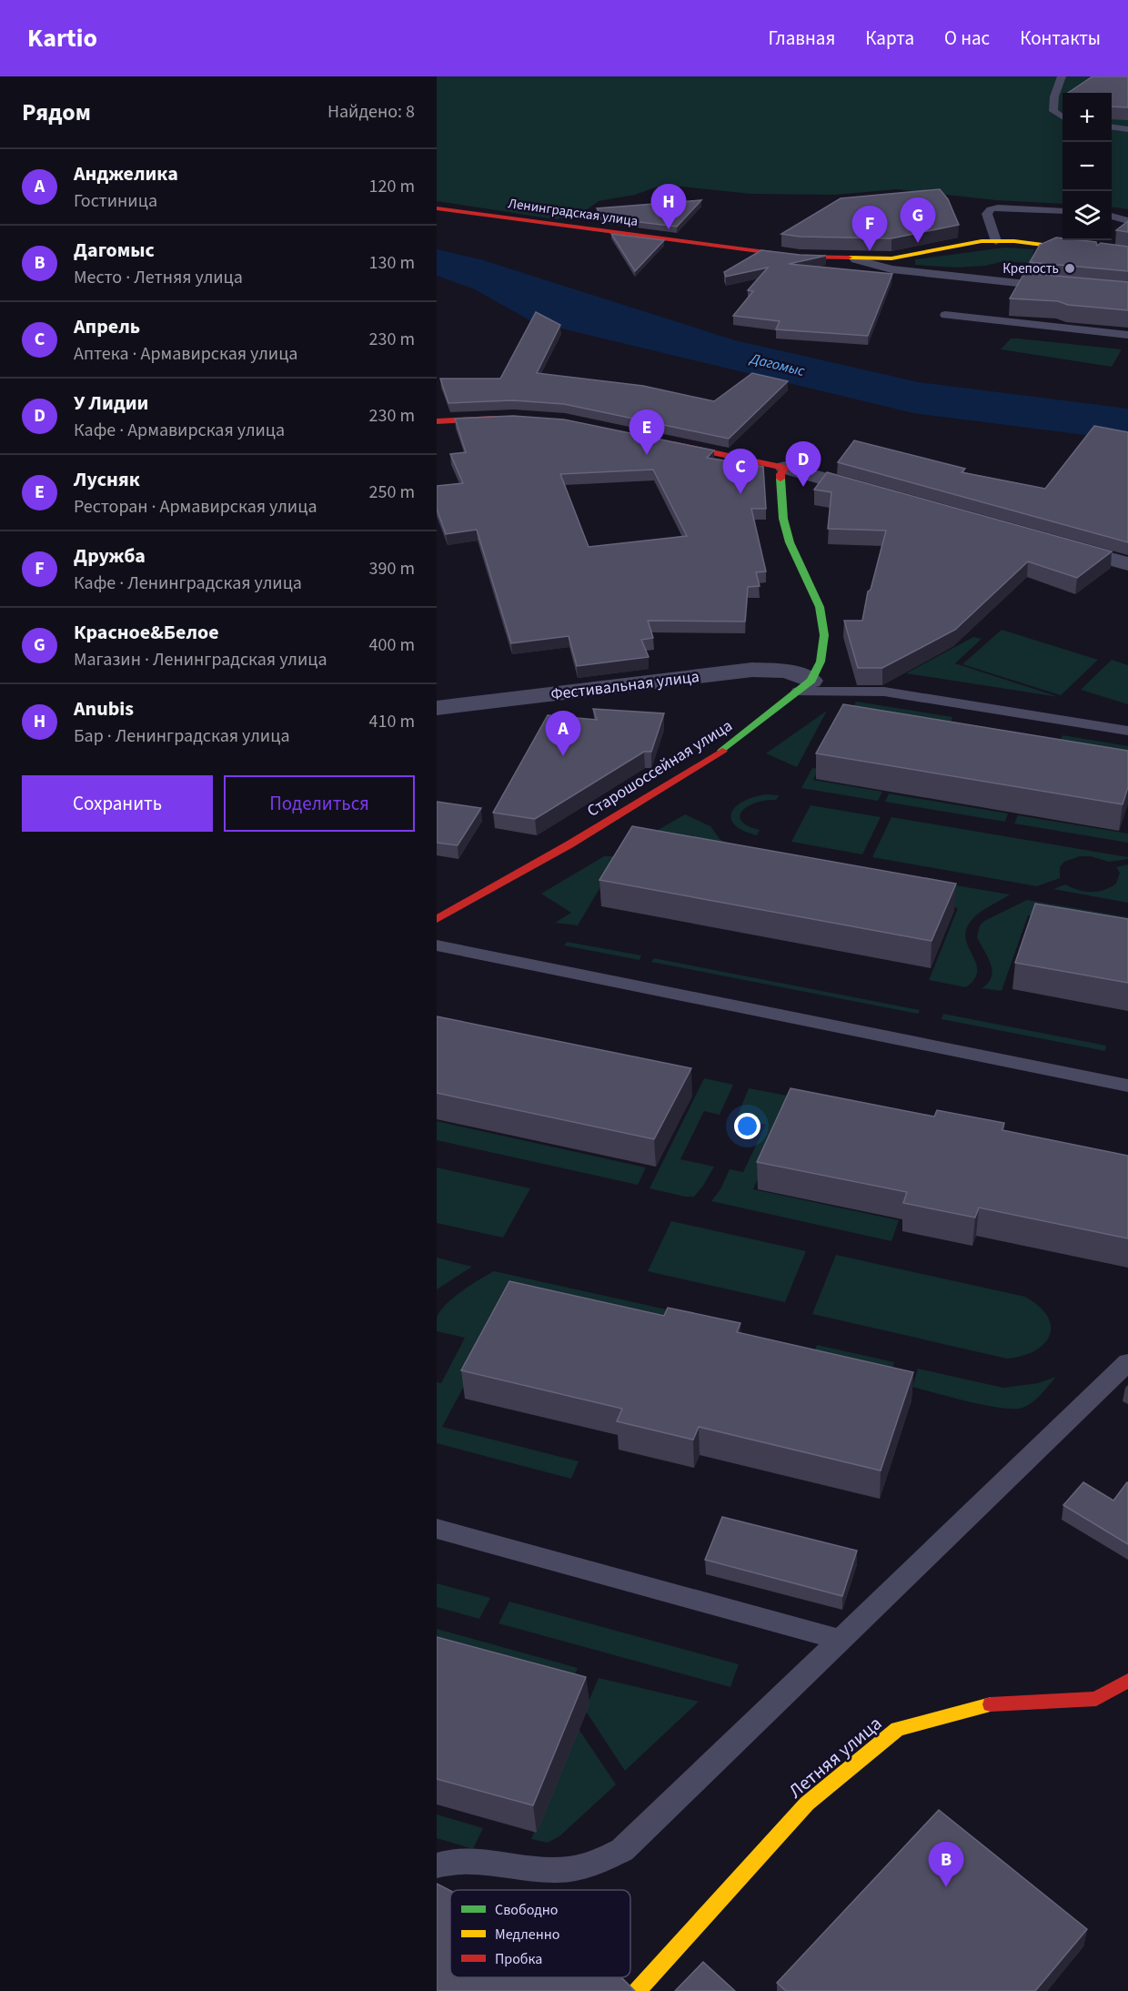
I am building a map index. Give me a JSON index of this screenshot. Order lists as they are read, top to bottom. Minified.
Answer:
{"streets":{"street":["Ленинградская улица","Фестивальная улица","Старошоссейная улица","Летняя улица"]},"crossings":[["Фестивальная улица","Старошоссейная улица"]],"water":["Дагомыс"],"places":["Крепость"],"legend":["Свободно","Медленно","Пробка"],"page":{"header":"Kartio","nav":["Главная","Карта","О нас","Контакты"],"heading":["Рядом","Найдено: 8"],"map_buttons":["+","−"],"list":[{"mark":"A","name":"Анджелика","note":"Гостиница","value":"120 m"},{"mark":"B","name":"Дагомыс","note":"Место · Летняя улица","value":"130 m"},{"mark":"C","name":"Апрель","note":"Аптека · Армавирская улица","value":"230 m"},{"mark":"D","name":"У Лидии","note":"Кафе · Армавирская улица","value":"230 m"},{"mark":"E","name":"Лусняк","note":"Ресторан · Армавирская улица","value":"250 m"},{"mark":"F","name":"Дружба","note":"Кафе · Ленинградская улица","value":"390 m"},{"mark":"G","name":"Красное&Белое","note":"Магазин · Ленинградская улица","value":"400 m"},{"mark":"H","name":"Anubis","note":"Бар · Ленинградская улица","value":"410 m"}],"pins":["H","G","F","E","D","C","A","B"],"buttons":["Сохранить","Поделиться"]}}
